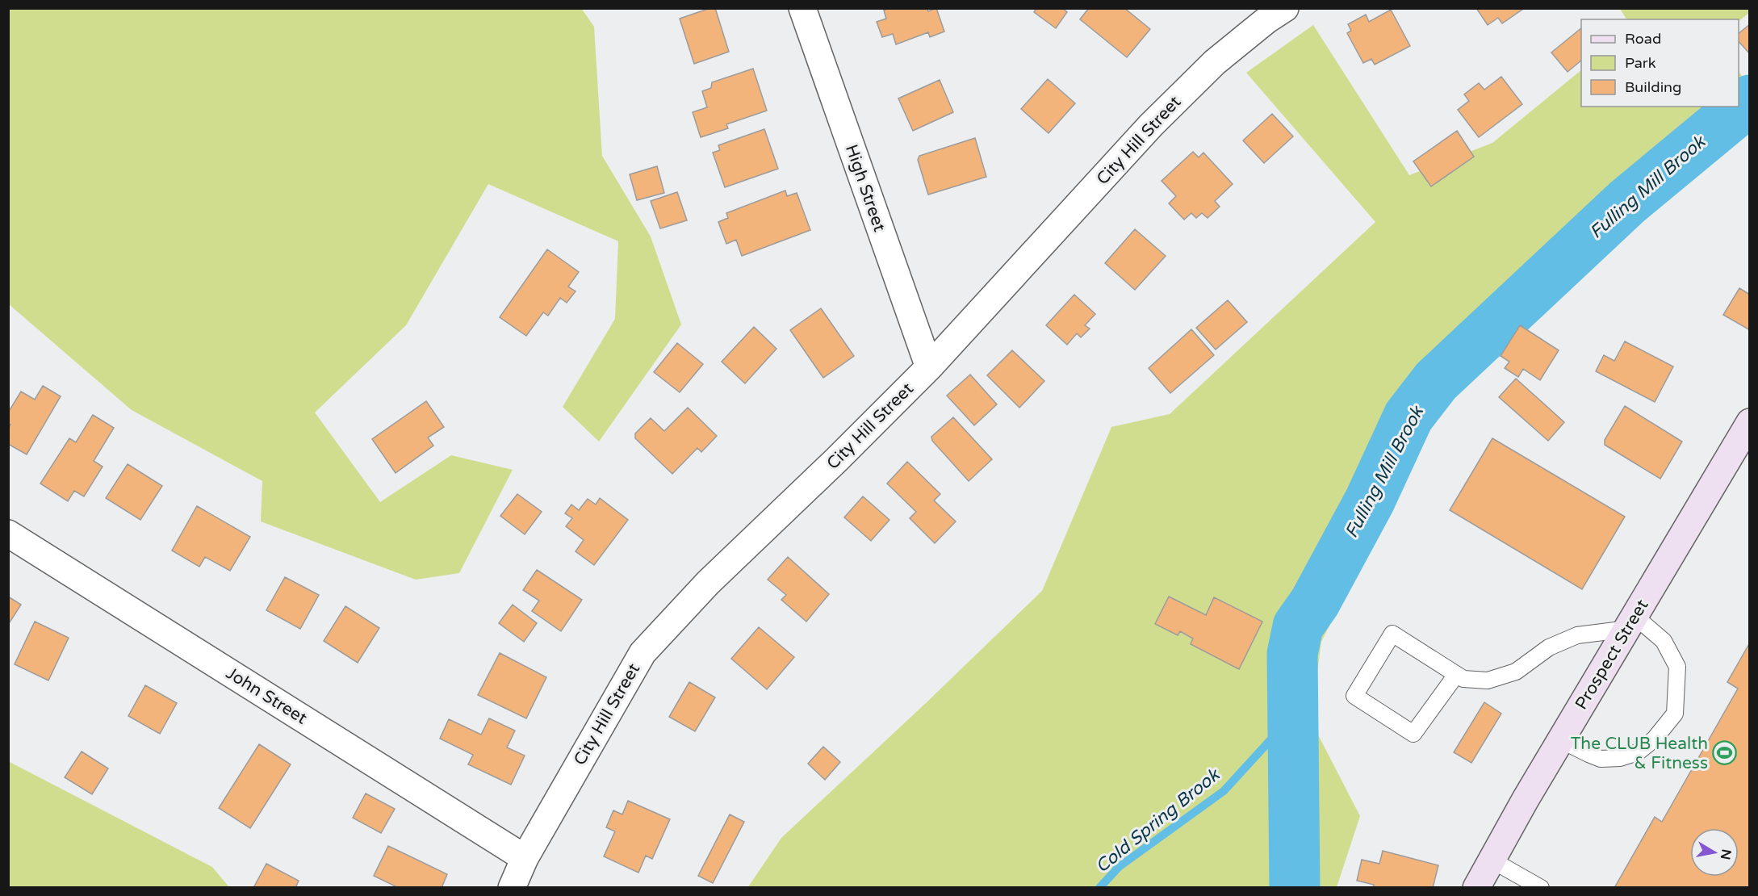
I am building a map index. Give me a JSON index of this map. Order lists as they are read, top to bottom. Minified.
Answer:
{"streets":{"main road":["Prospect Street"],"street":["City Hill Street","High Street","John Street"]},"crossings":[["City Hill Street","High Street"],["City Hill Street","John Street"]],"water":["Fulling Mill Brook","Cold Spring Brook"],"places":{"sports":["The CLUB Health & Fitness"]},"legend":["Road","Park","Building"],"north":"right"}
